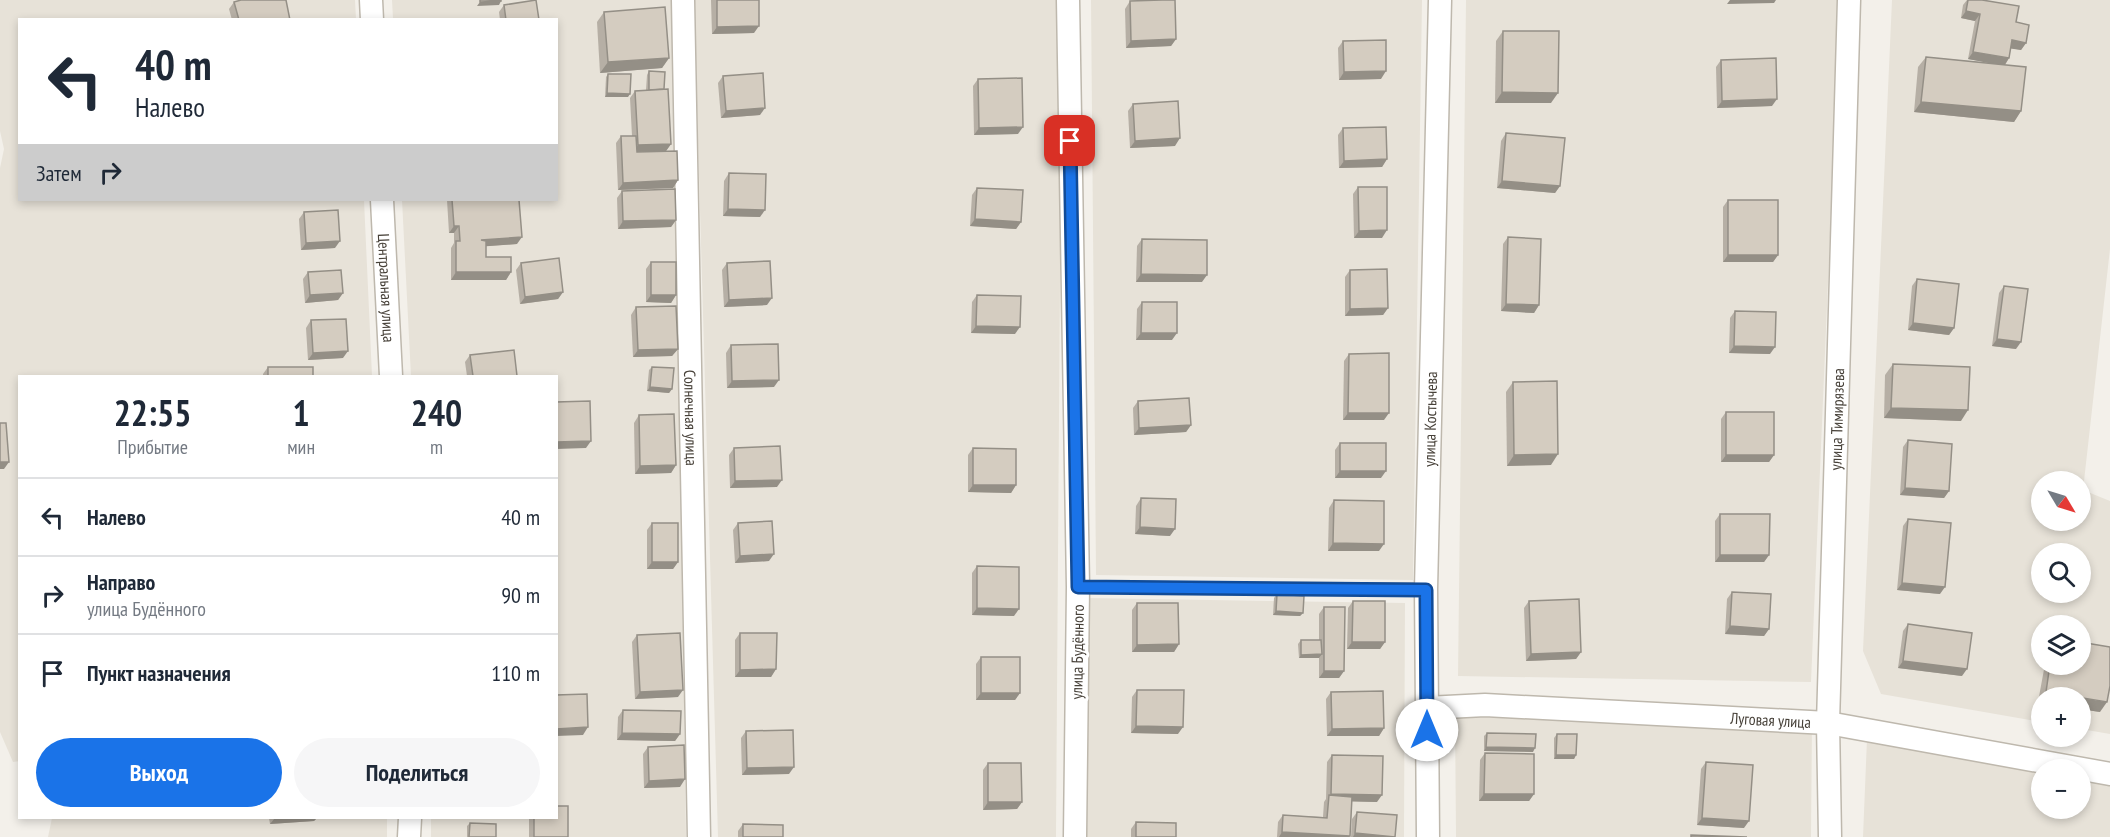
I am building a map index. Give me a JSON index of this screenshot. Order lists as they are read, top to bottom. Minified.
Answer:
{"streets":{"street":["Центральная улица","Солнечная улица","улица Костычева","улица Тимирязева","улица Будённого","Луговая улица"]},"crossings":[["улица Костычева","Луговая улица"],["улица Тимирязева","Луговая улица"]],"north":"bottom right","page":{"turn":["40 m","Налево"],"then":"Затем","eta":["22:55","Прибытие","1","мин","240","m"],"map_buttons":["+","−"],"list":[{"name":"Налево","value":"40 m"},{"name":"Направо","note":"улица Будённого","value":"90 m"},{"name":"Пункт назначения","value":"110 m"}],"buttons":["Выход","Поделиться"]}}
